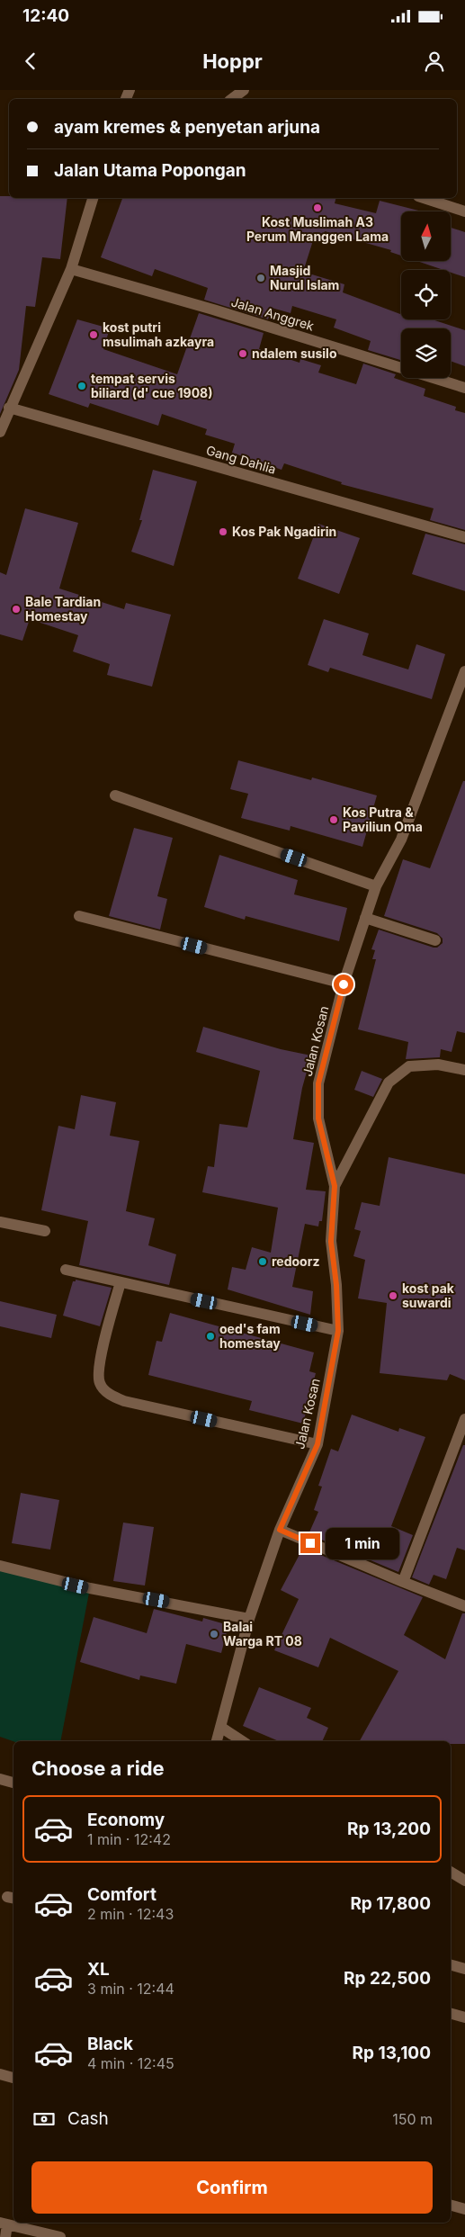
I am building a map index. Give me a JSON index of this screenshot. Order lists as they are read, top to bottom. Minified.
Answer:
{"streets":{"street":["Jalan Anggrek","Gang Dahlia","Jalan Kosan"]},"places":["Kost Muslimah A3 Perum Mranggen Lama","Masjid Nurul Islam","kost putri msulimah azkayra","ndalem susilo","tempat servis biliard (d' cue 1908)","Kos Pak Ngadirin","Bale Tardian Homestay","Kos Putra & Paviliun Oma","redoorz","kost pak suwardi","oed's fam homestay","Balai Warga RT 08"],"north":"top","page":{"status":"12:40","header":"Hoppr","banner":["ayam kremes & penyetan arjuna","Jalan Utama Popongan"],"bubble":"1 min","heading":"Choose a ride","list":[{"name":"Economy","note":"1 min · 12:42","value":"Rp 13,200"},{"name":"Comfort","note":"2 min · 12:43","value":"Rp 17,800"},{"name":"XL","note":"3 min · 12:44","value":"Rp 22,500"},{"name":"Black","note":"4 min · 12:45","value":"Rp 13,100"}],"pay":["Cash","150 m"],"buttons":"Confirm"}}
